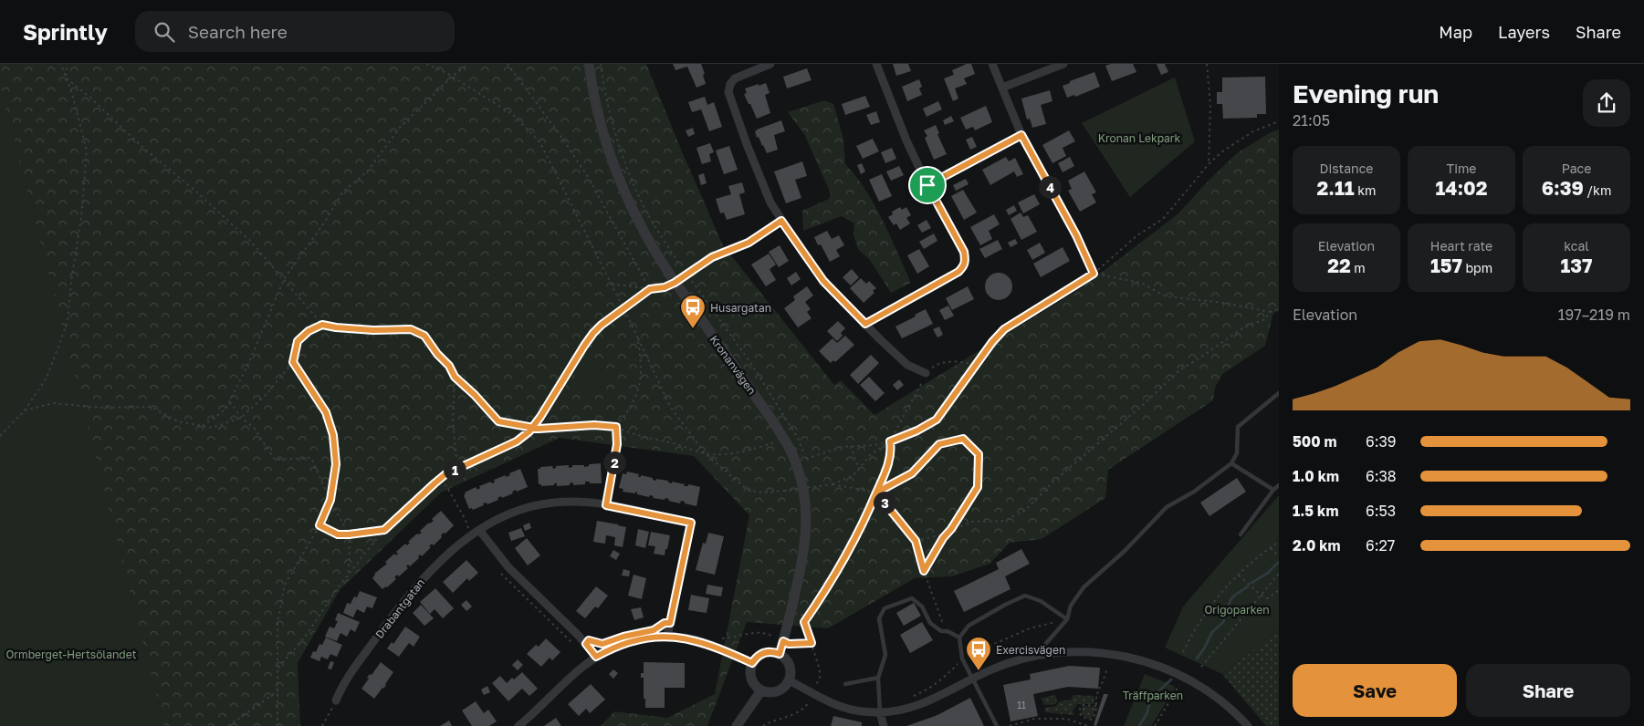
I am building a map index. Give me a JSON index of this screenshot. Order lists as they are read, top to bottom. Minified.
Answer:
{"streets":{"street":["Kronanvägen","Drabantgatan"]},"parks":["Kronan Lekpark","Origoparken","Ormberget-Hertsölandet","Träffparken"],"places":{"bus stop":["Husargatan","Exercisvägen"]},"house_numbers":["11"],"page":{"header":"Sprintly","search":"Search here","nav":["Map","Layers","Share"],"heading":["Evening run","21:05"],"stats":[["Distance","2.11 km"],["Time","14:02"],["Pace","6:39 /km"],["Elevation","22 m"],["Heart rate","157 bpm"],["kcal","137"]],"pins":["4","2","1","3"],"chart":["Elevation","197–219 m"],"list":[{"name":"500 m","note":"6:39"},{"name":"1.0 km","note":"6:38"},{"name":"1.5 km","note":"6:53"},{"name":"2.0 km","note":"6:27"}],"buttons":["Save","Share"]}}
